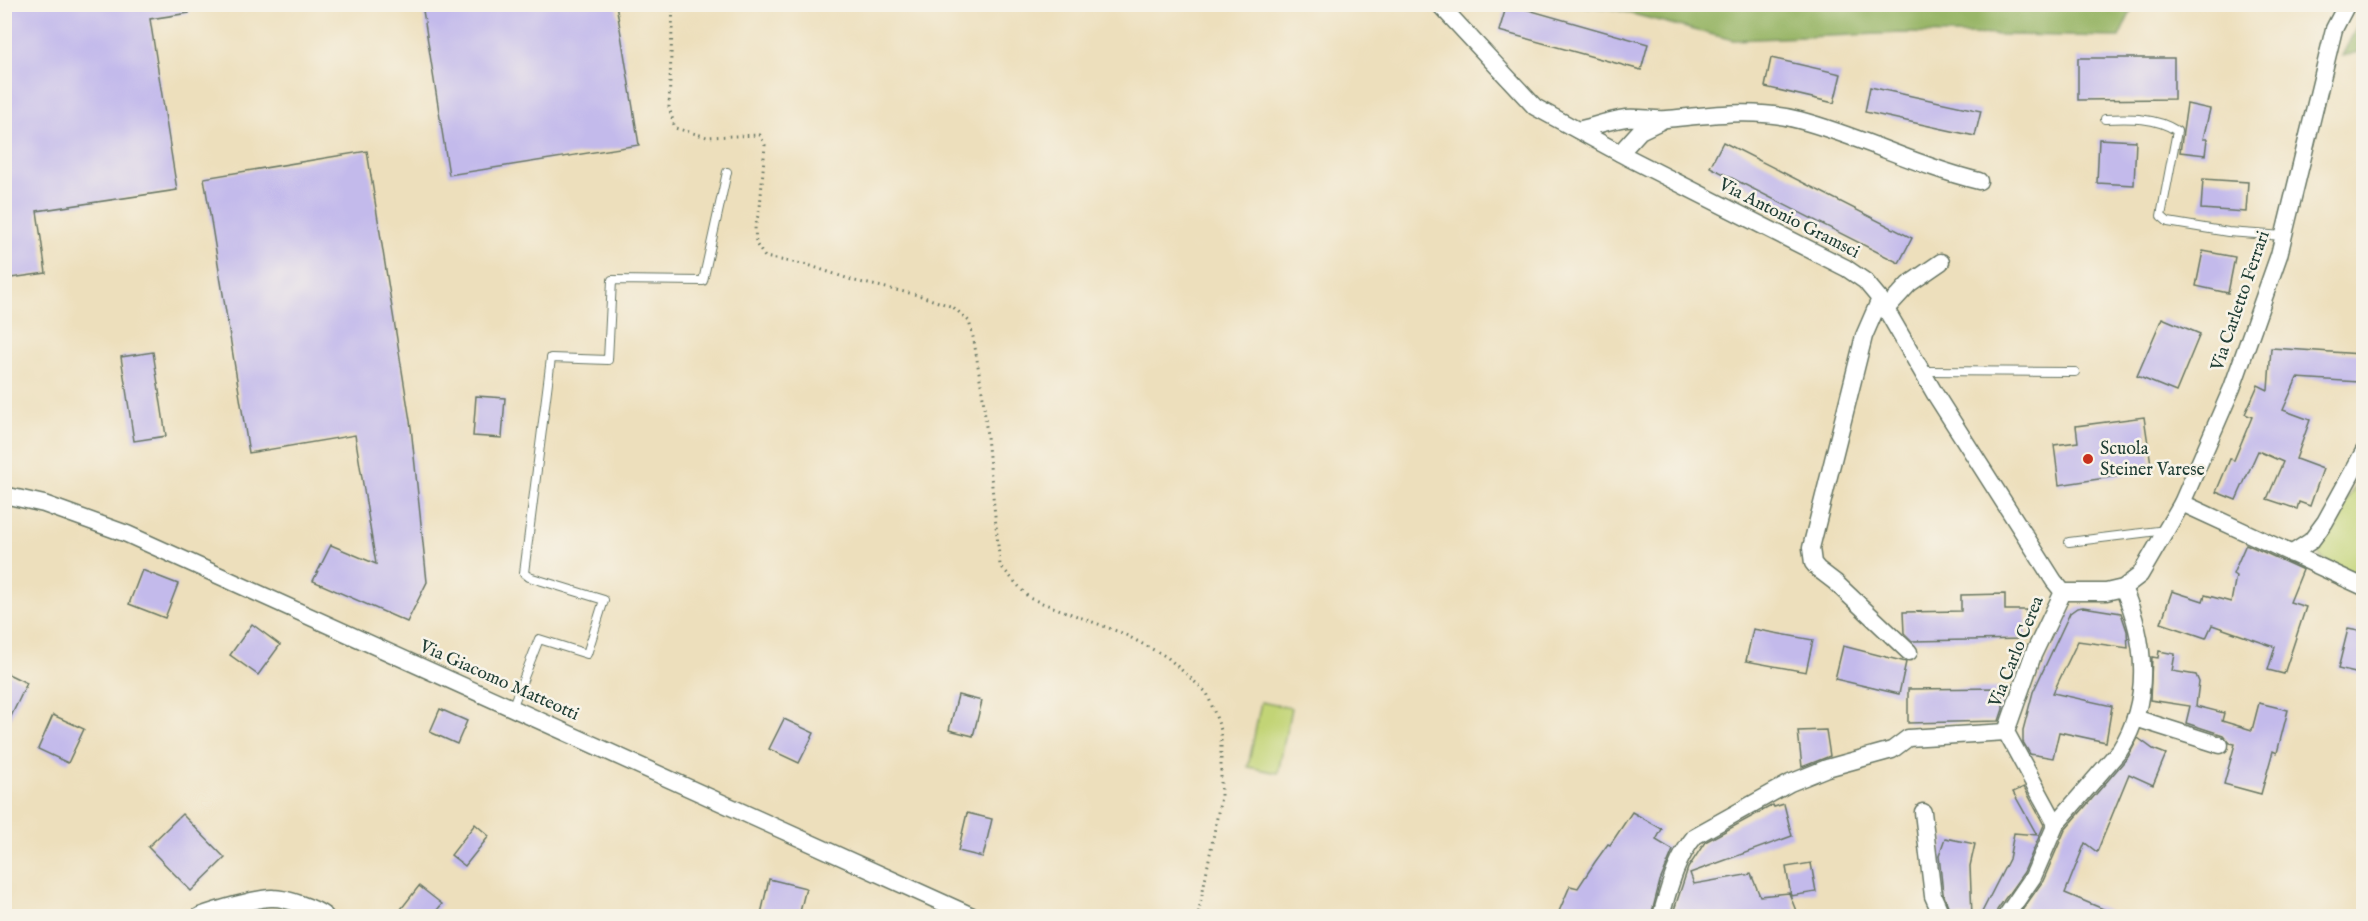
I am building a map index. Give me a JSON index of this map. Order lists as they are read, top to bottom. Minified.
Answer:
{"streets":{"street":["Via Antonio Gramsci","Via Carletto Ferrari","Via Carlo Cerea","Via Giacomo Matteotti"]},"crossings":[["Via Antonio Gramsci","Via Carlo Cerea"]],"places":["Scuola Steiner Varese"]}
